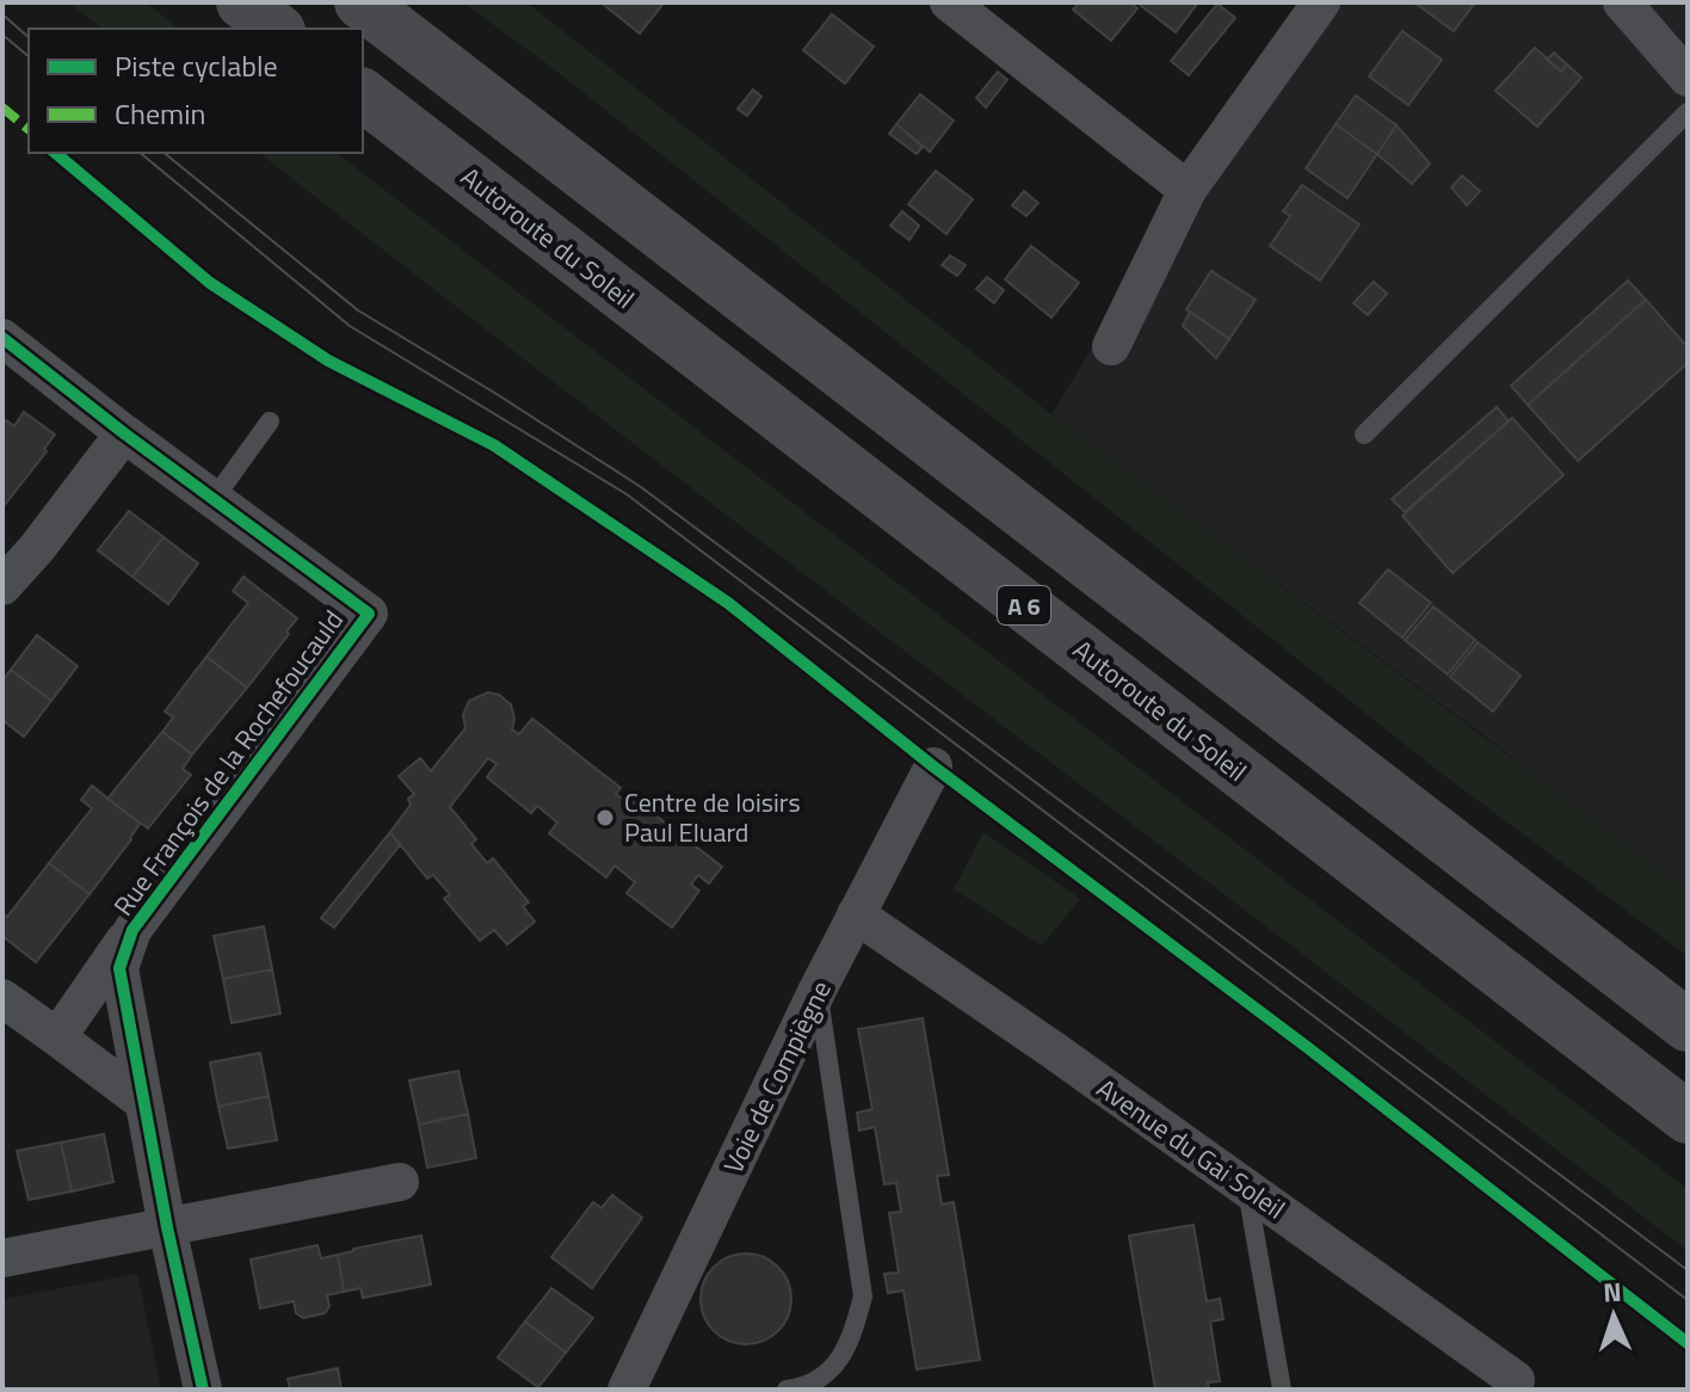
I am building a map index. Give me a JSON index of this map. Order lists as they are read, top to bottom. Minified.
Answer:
{"streets":{"highway":["Autoroute du Soleil","A 6"],"street":["Rue François de la Rochefoucauld","Voie de Compiègne","Avenue du Gai Soleil"]},"crossings":[["Voie de Compiègne","Avenue du Gai Soleil"]],"places":["Centre de loisirs Paul Eluard"],"legend":["Piste cyclable","Chemin"],"north":"top"}
